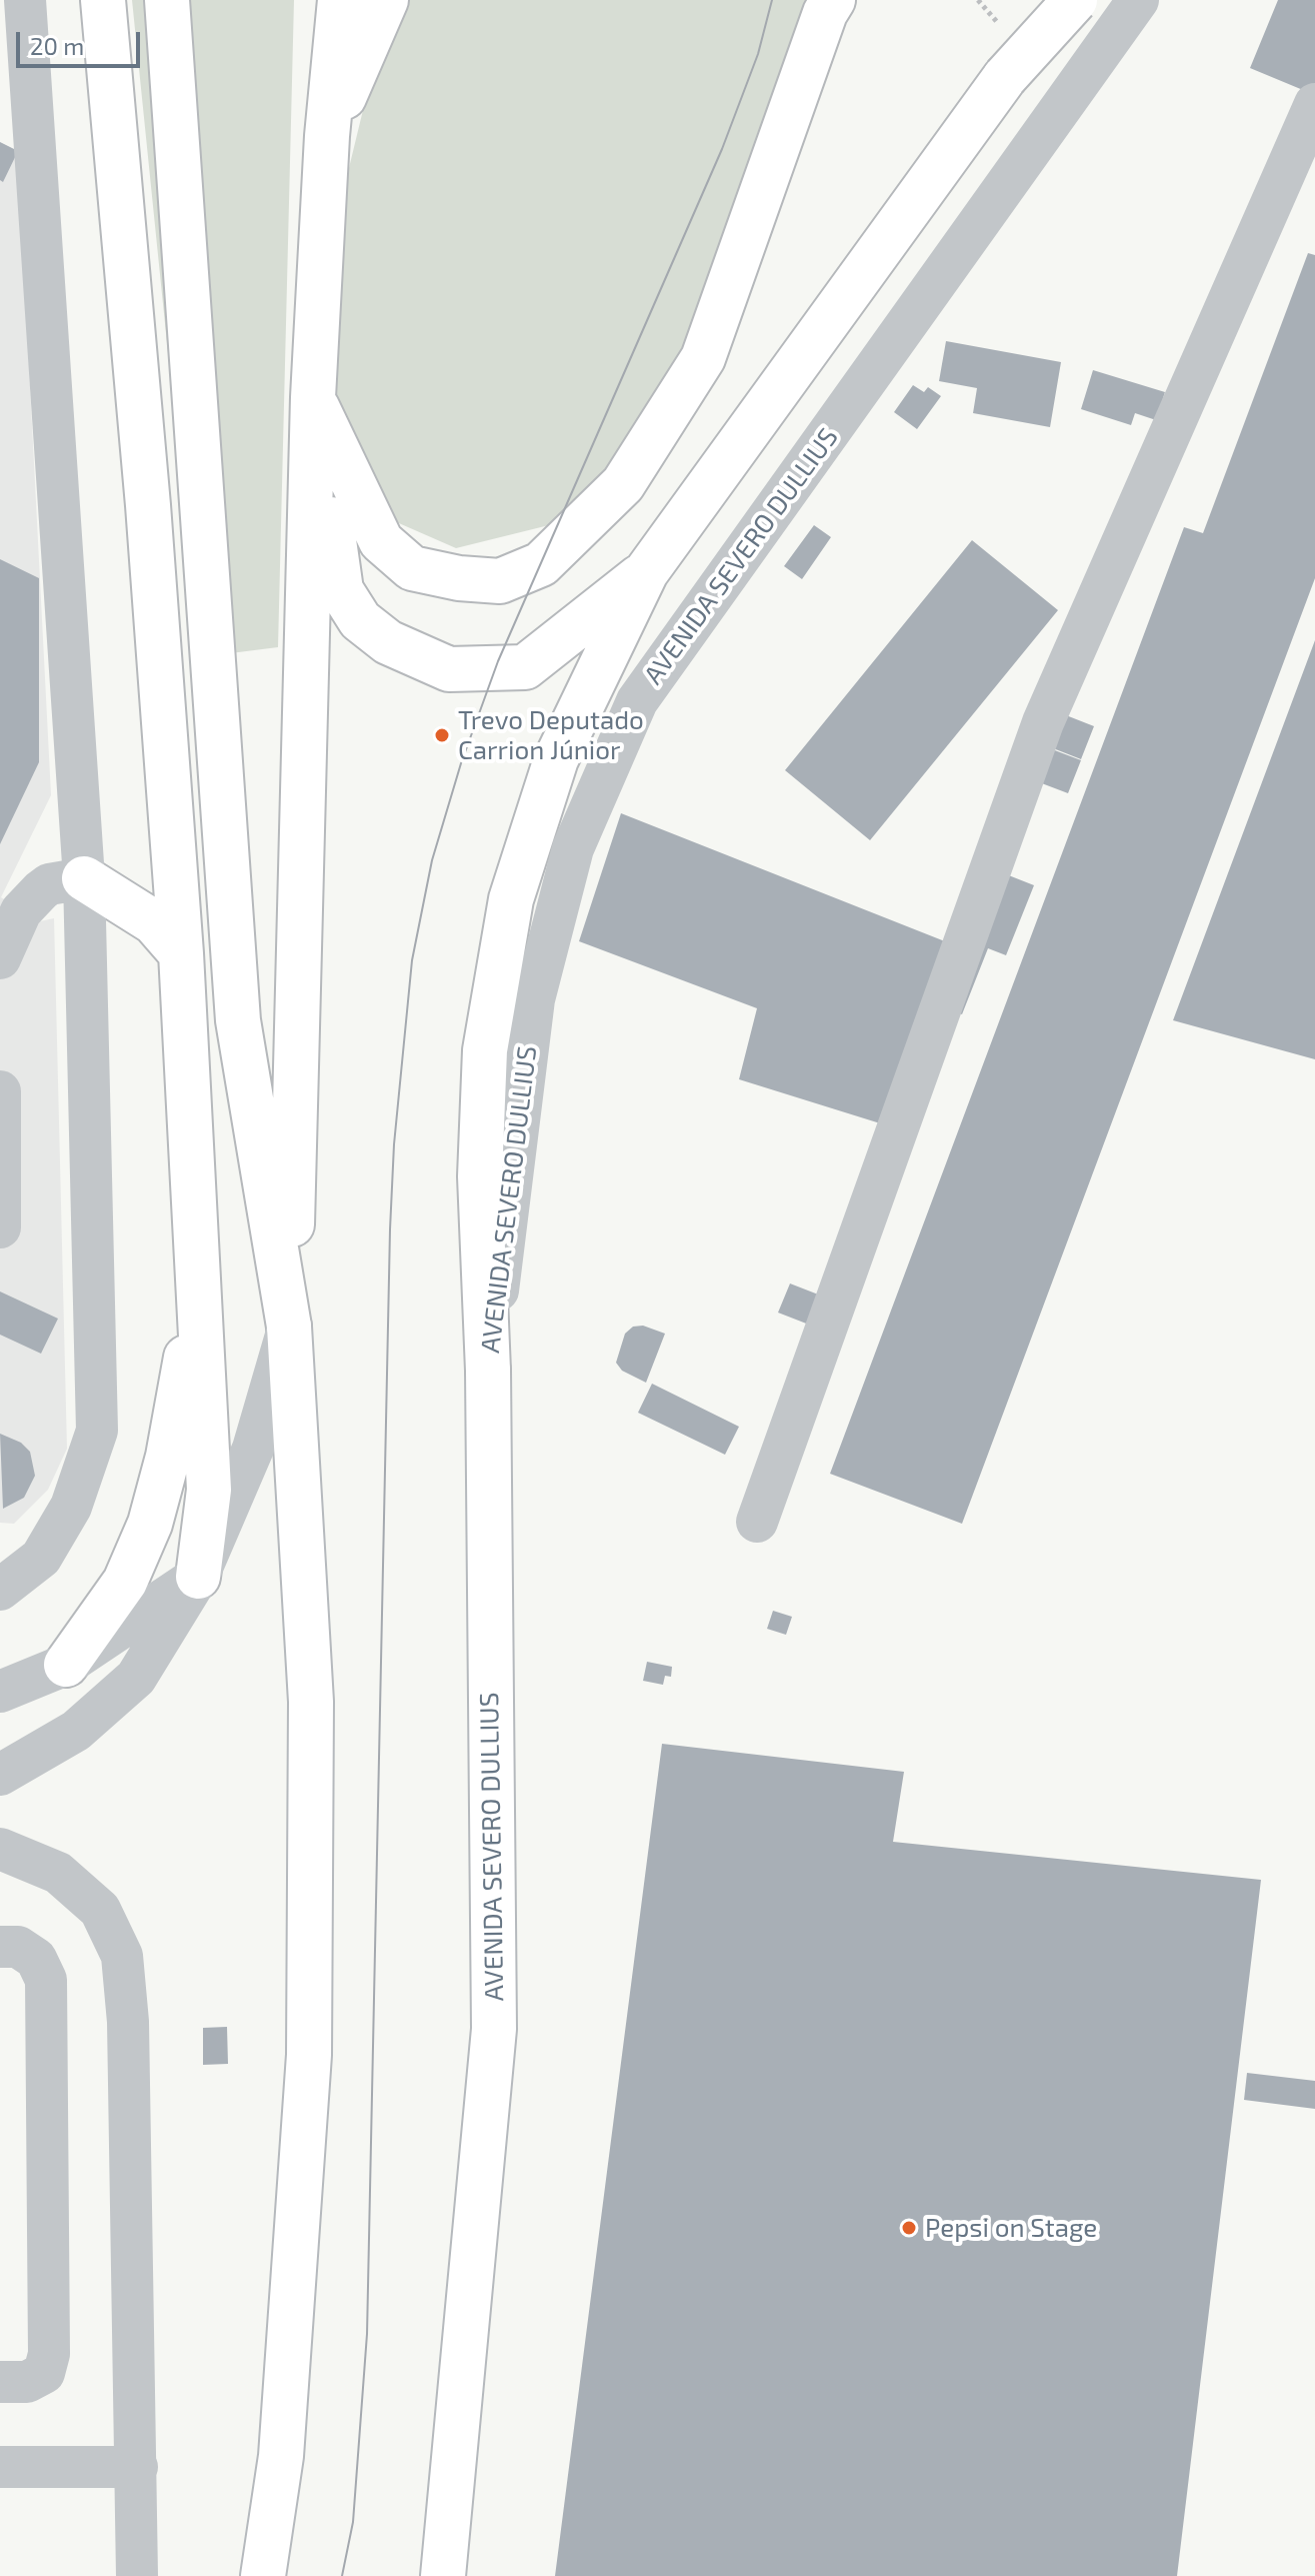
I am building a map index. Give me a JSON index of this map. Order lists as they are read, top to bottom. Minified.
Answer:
{"streets":{"main road":["AVENIDA SEVERO DULLIUS"]},"places":["Trevo Deputado Carrion Júnior","Pepsi on Stage"],"scale_bar":"20 m"}
